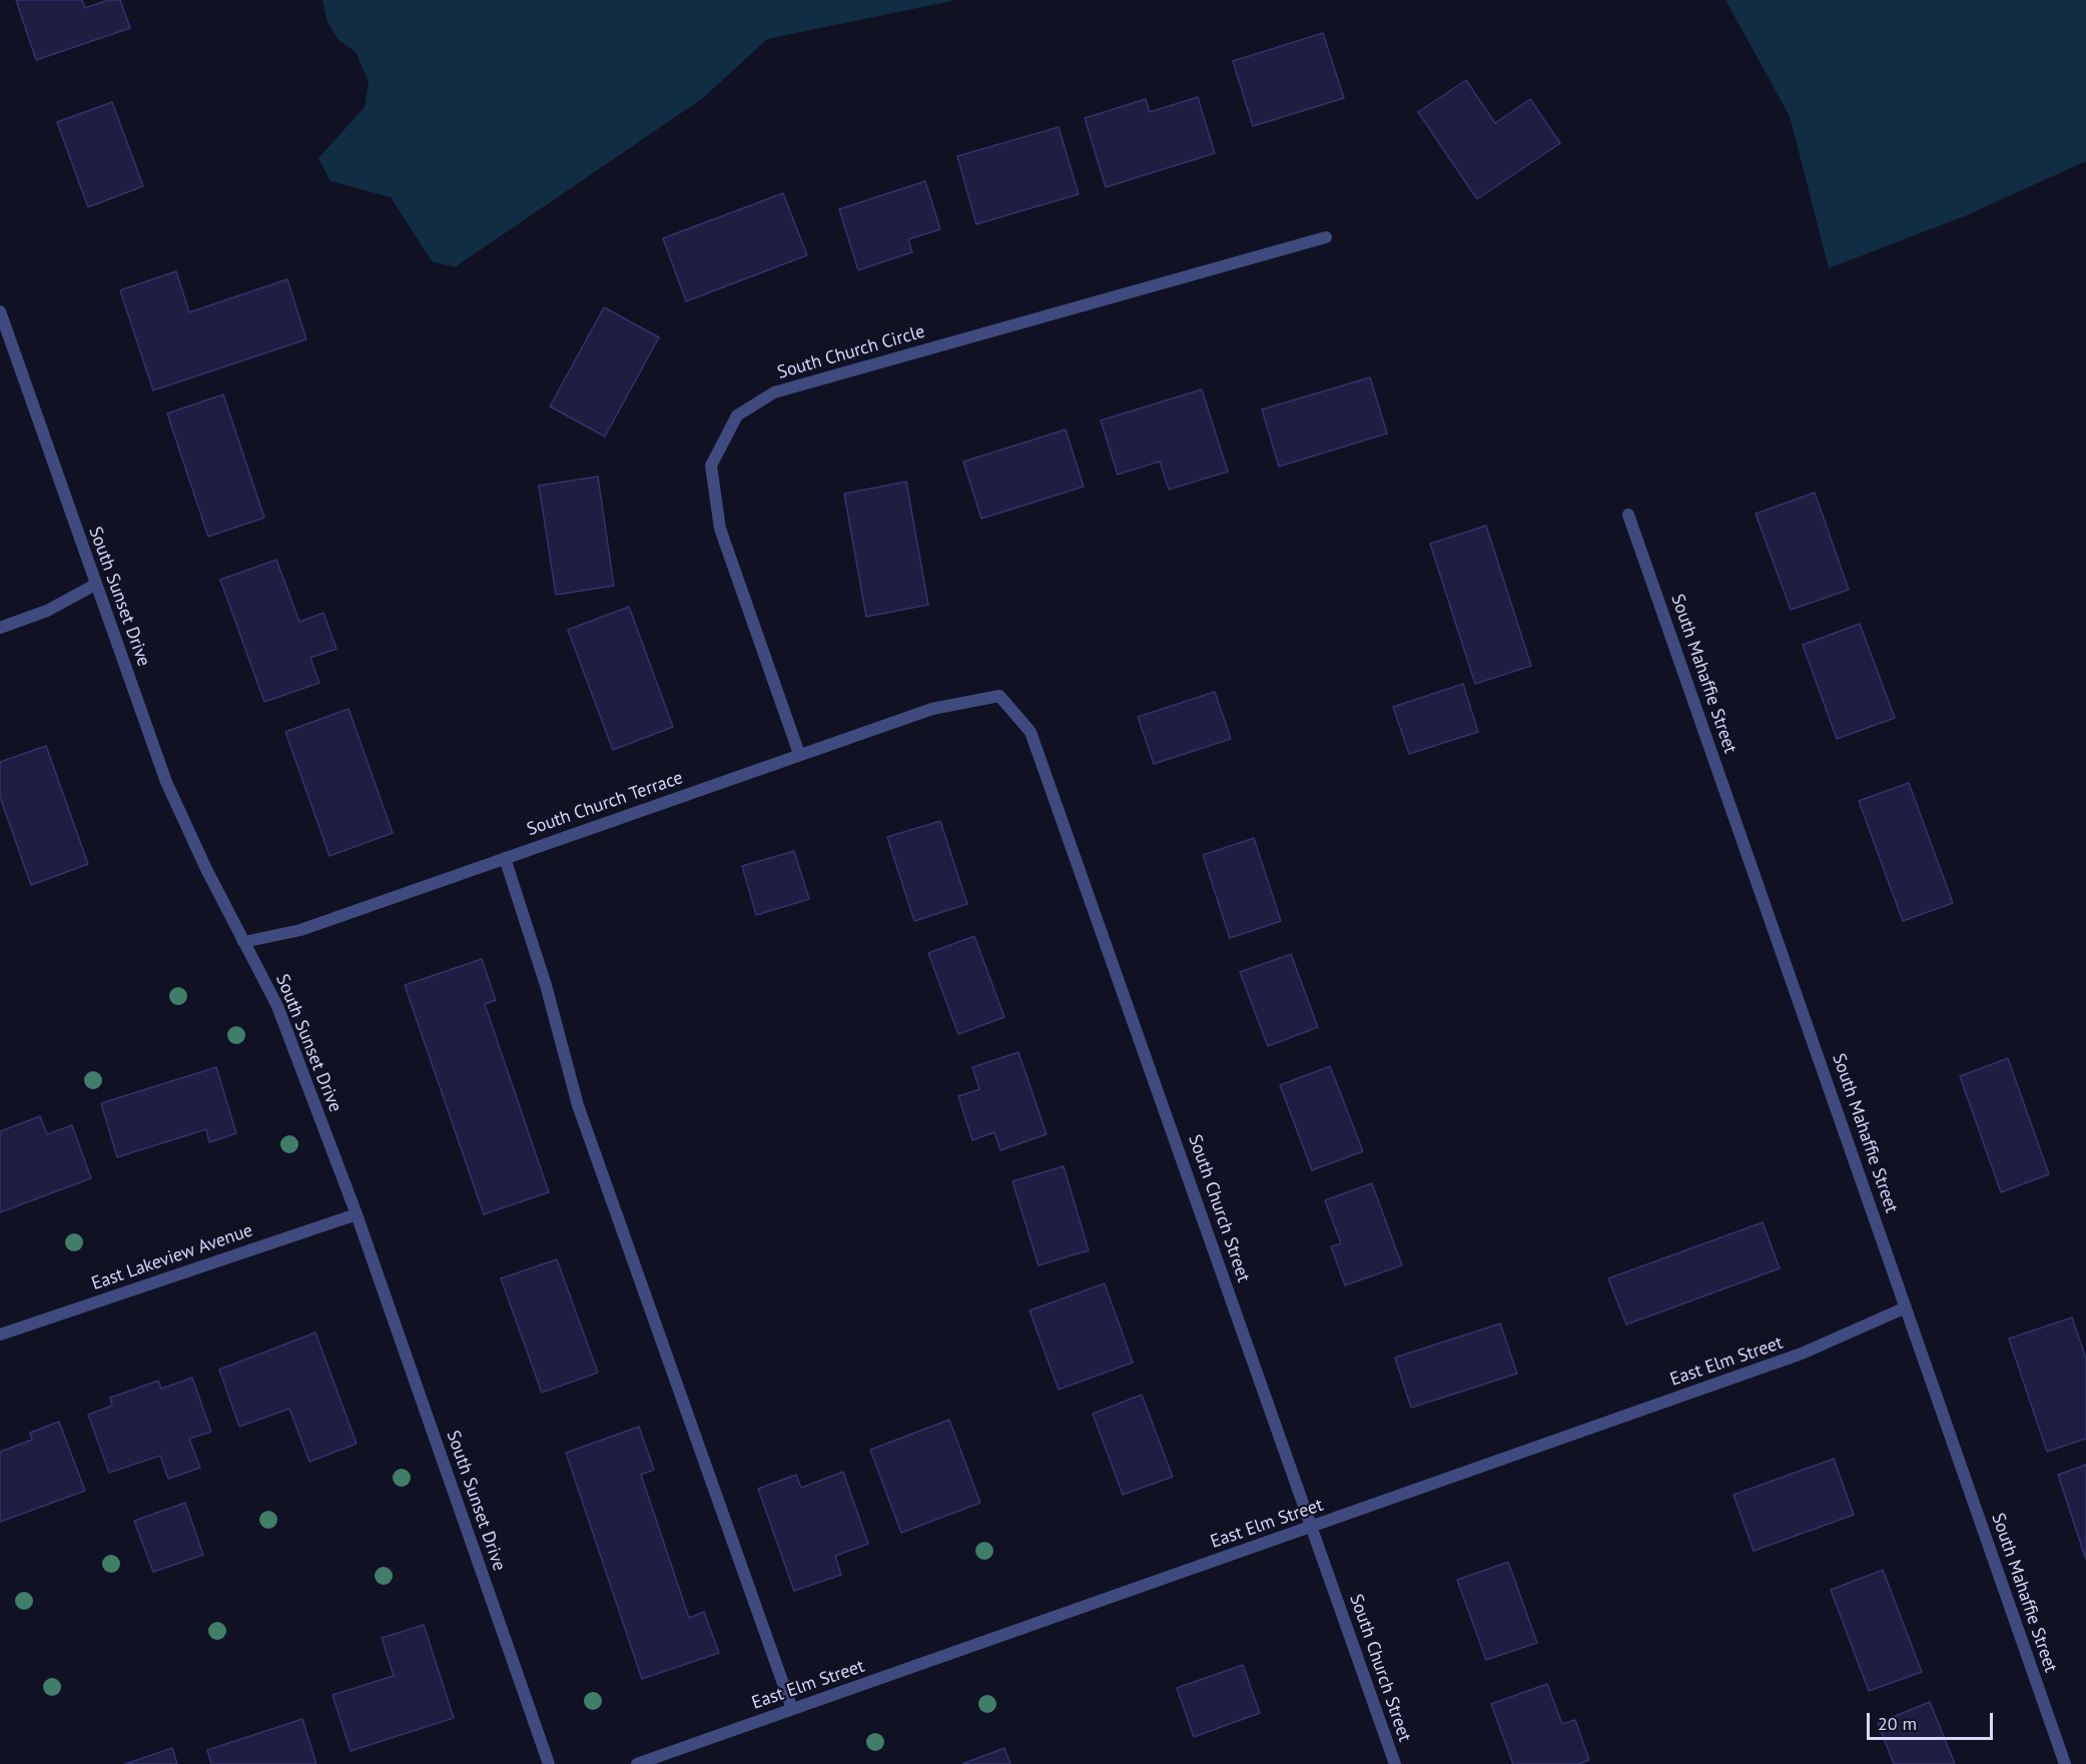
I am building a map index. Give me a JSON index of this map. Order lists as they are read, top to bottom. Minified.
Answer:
{"streets":{"street":["South Church Circle","South Sunset Drive","South Mahaffie Street","South Church Terrace","South Church Street","East Lakeview Avenue","East Elm Street"]},"crossings":[["South Church Circle","South Church Terrace"],["South Sunset Drive","South Church Terrace"],["South Sunset Drive","East Lakeview Avenue"],["South Mahaffie Street","East Elm Street"],["South Church Terrace","South Church Street"],["South Church Street","East Elm Street"]],"scale_bar":"20 m"}
